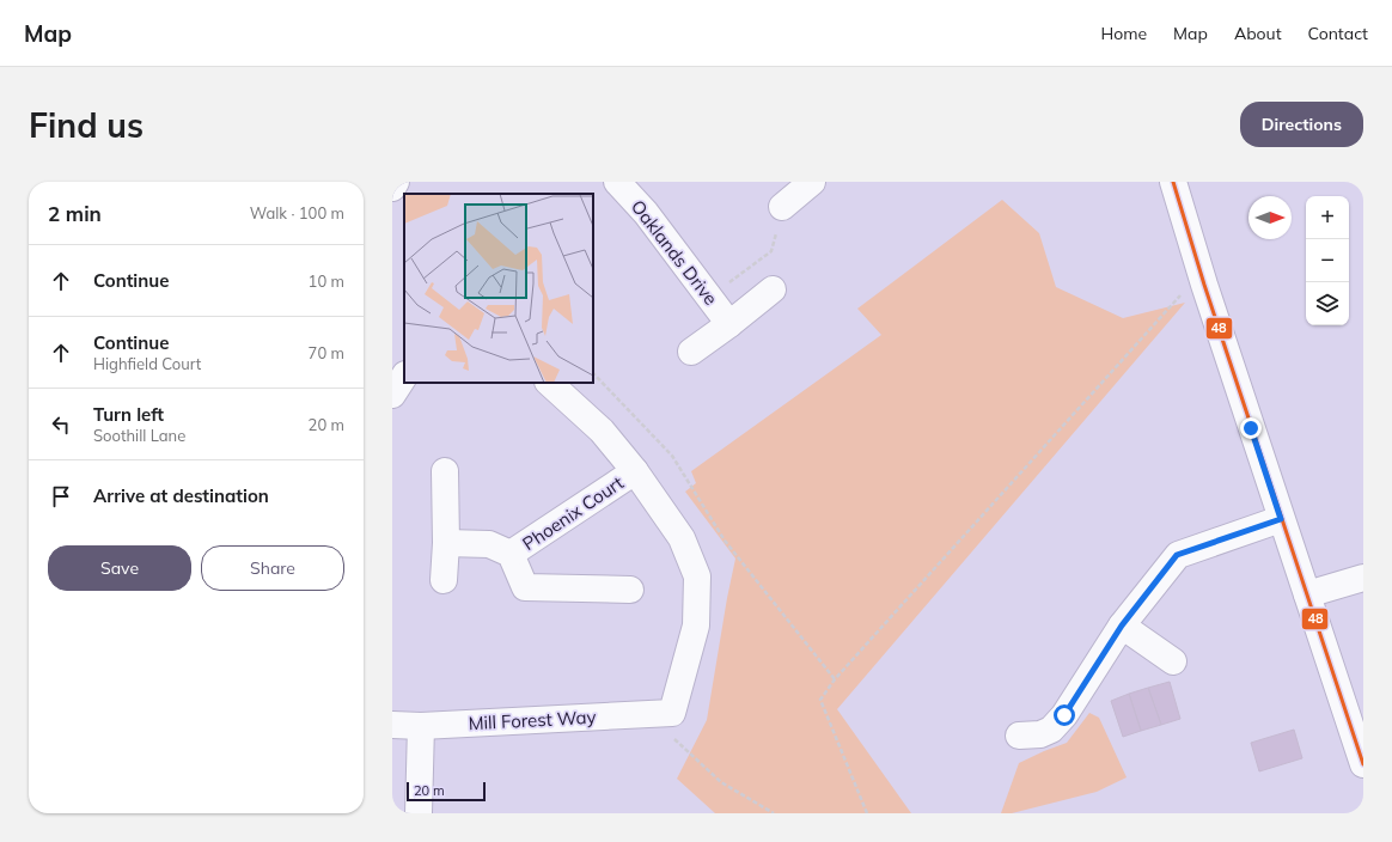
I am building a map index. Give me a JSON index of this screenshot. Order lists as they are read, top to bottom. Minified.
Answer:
{"streets":{"street":["Oaklands Drive","Phoenix Court","Mill Forest Way"]},"crossings":[["Phoenix Court","Mill Forest Way"]],"lines":["transit line 48"],"scale_bar":"20 m","north":"right","page":{"header":"Map","nav":["Home","Map","About","Contact"],"buttons":["Directions",["Save","Share"]],"title":"Find us","heading":["2 min","Walk · 100 m"],"map_buttons":["+","−"],"list":[["Continue","10 m"],["Continue","Highfield Court","70 m"],["Turn left","Soothill Lane","20 m"],"Arrive at destination"],"scale":"20 m"}}
